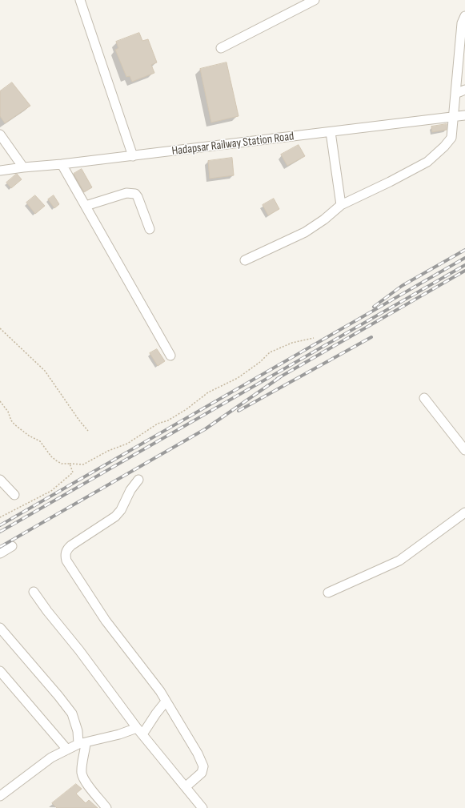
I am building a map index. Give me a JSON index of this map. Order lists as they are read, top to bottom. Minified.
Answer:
{"streets":{"street":["Hadapsar Railway Station Road"]}}
